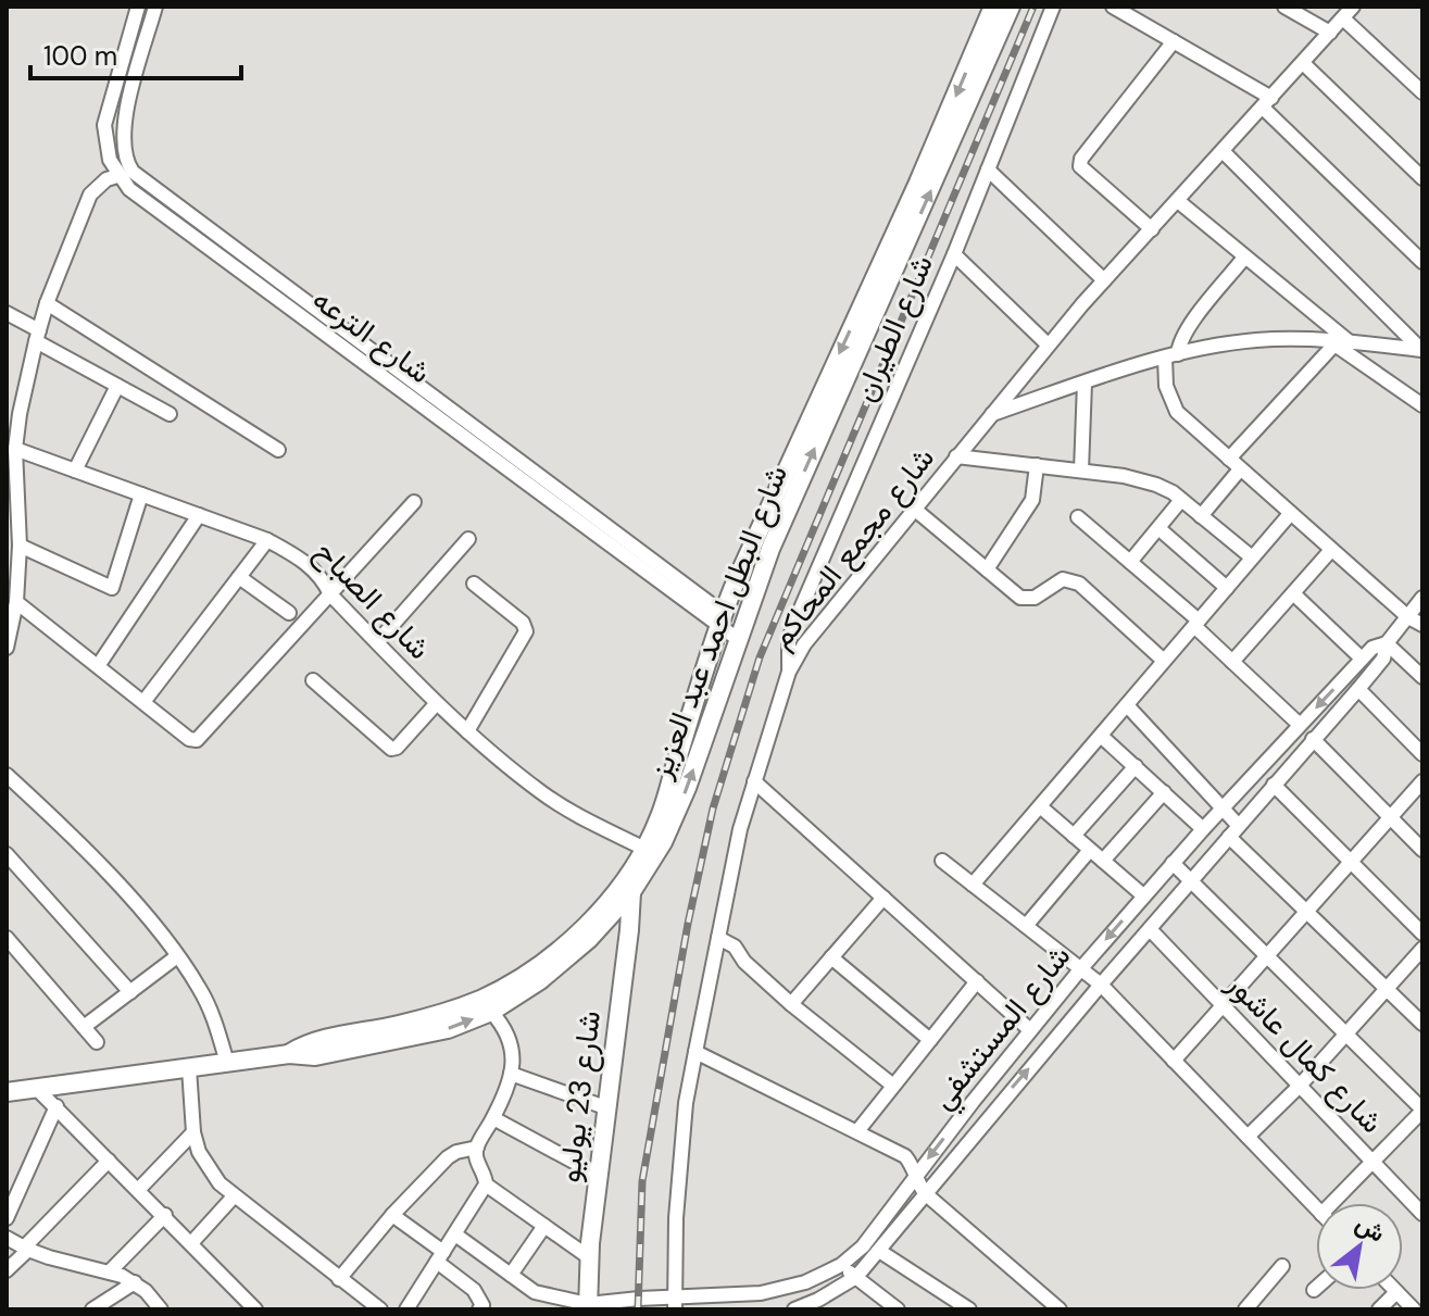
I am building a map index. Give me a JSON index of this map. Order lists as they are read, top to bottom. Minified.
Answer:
{"streets":{"main road":["شارع البطل احمد عبد العزيز","شارع 23 يوليو"],"street":["شارع الطيران","شارع الترعه","شارع مجمع المحاكم","شارع الصباح","شارع المستشفي","شارع كمال عاشور"]},"crossings":[["شارع الطيران","شارع مجمع المحاكم"],["شارع الترعه","شارع البطل احمد عبد العزيز"],["شارع مجمع المحاكم","شارع المستشفي"],["شارع الصباح","شارع البطل احمد عبد العزيز"],["شارع البطل احمد عبد العزيز","شارع 23 يوليو"],["شارع المستشفي","شارع كمال عاشور"],["شارع المستشفي","شارع 23 يوليو"]],"scale_bar":"100 m","north":"top right"}
